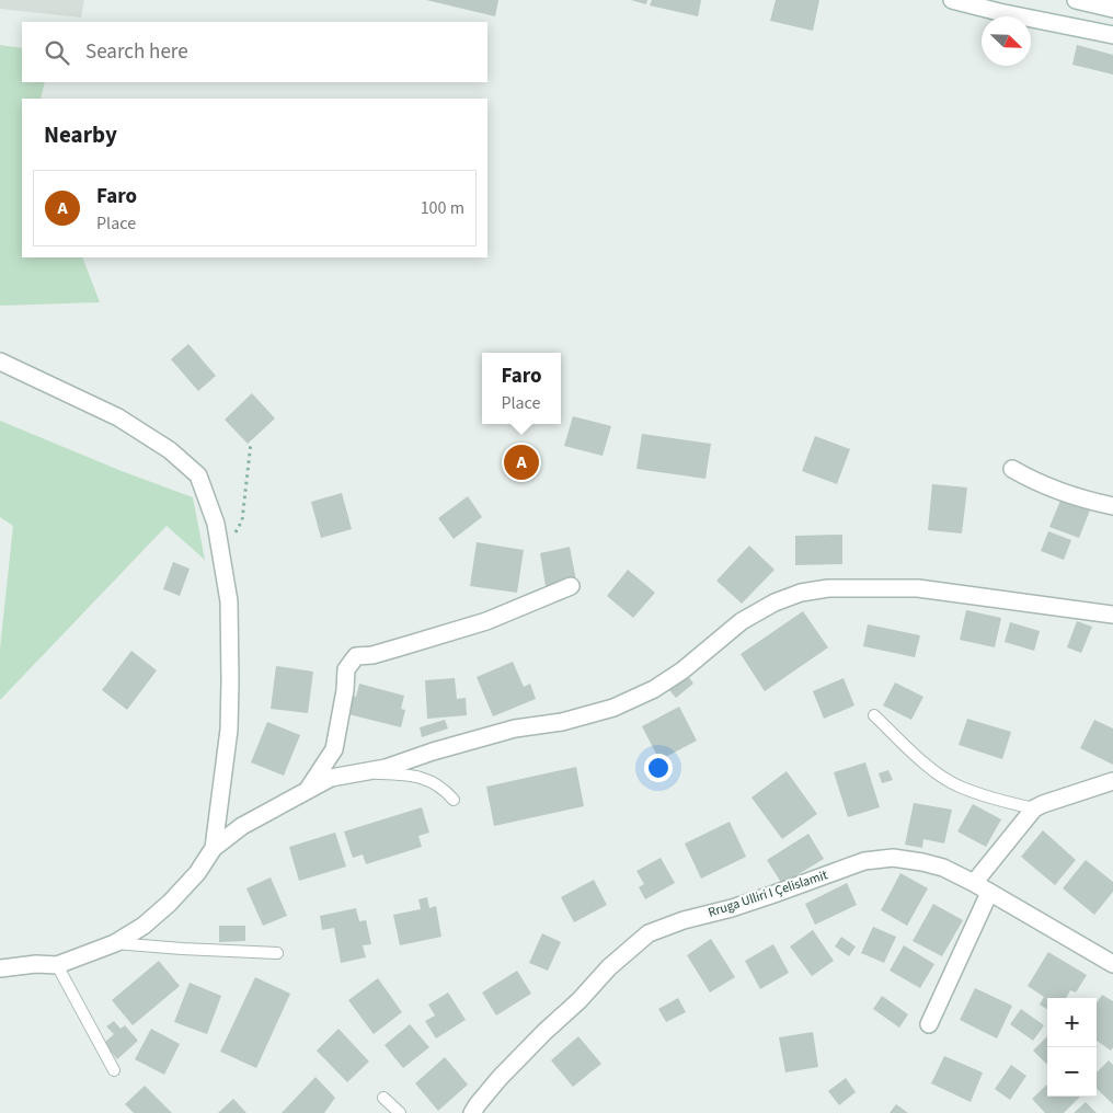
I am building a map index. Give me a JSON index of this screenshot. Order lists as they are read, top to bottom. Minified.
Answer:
{"streets":{"street":["Rruga Ulliri I Çelislamit"]},"north":"bottom right","page":{"search":"Search here","heading":"Nearby","list":[{"mark":"A","name":"Faro","note":"Place","value":"100 m"}],"popup":["Faro","Place"],"pins":"A","map_buttons":["+","−"]}}
